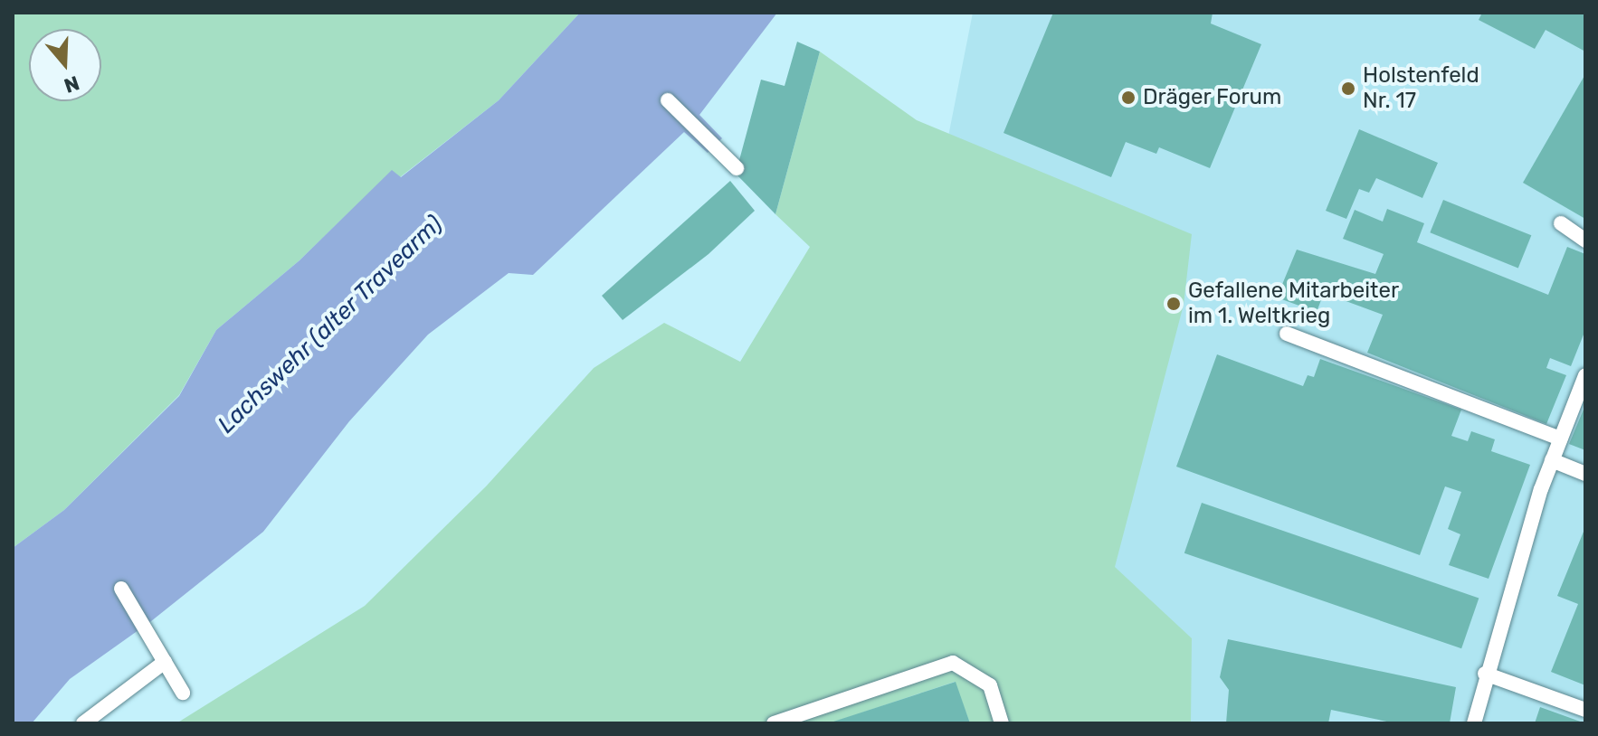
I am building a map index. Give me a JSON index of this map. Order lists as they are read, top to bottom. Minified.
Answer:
{"water":["Lachswehr (alter Travearm)"],"places":["Holstenfeld Nr. 17","Dräger Forum","Gefallene Mitarbeiter im 1. Weltkrieg"],"north":"bottom"}
